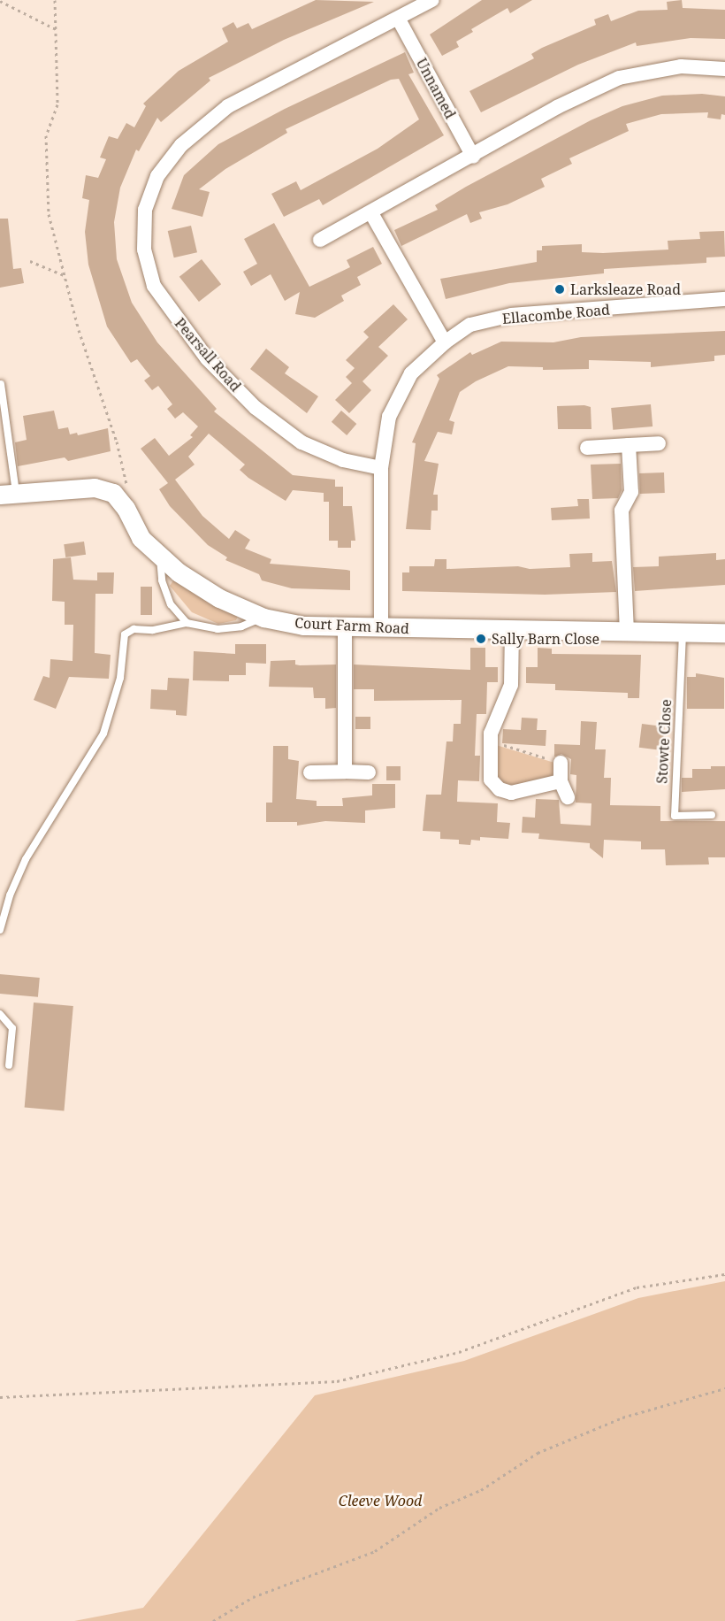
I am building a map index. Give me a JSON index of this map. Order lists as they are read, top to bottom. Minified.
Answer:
{"streets":{"street":["Unnamed","Ellacombe Road","Pearsall Road","Court Farm Road"],"lane":["Stowte Close"]},"crossings":[["Unnamed","Pearsall Road"],["Ellacombe Road","Pearsall Road"],["Ellacombe Road","Court Farm Road"],["Court Farm Road","Stowte Close"]],"parks":["Cleeve Wood"],"places":["Larksleaze Road","Sally Barn Close"]}
